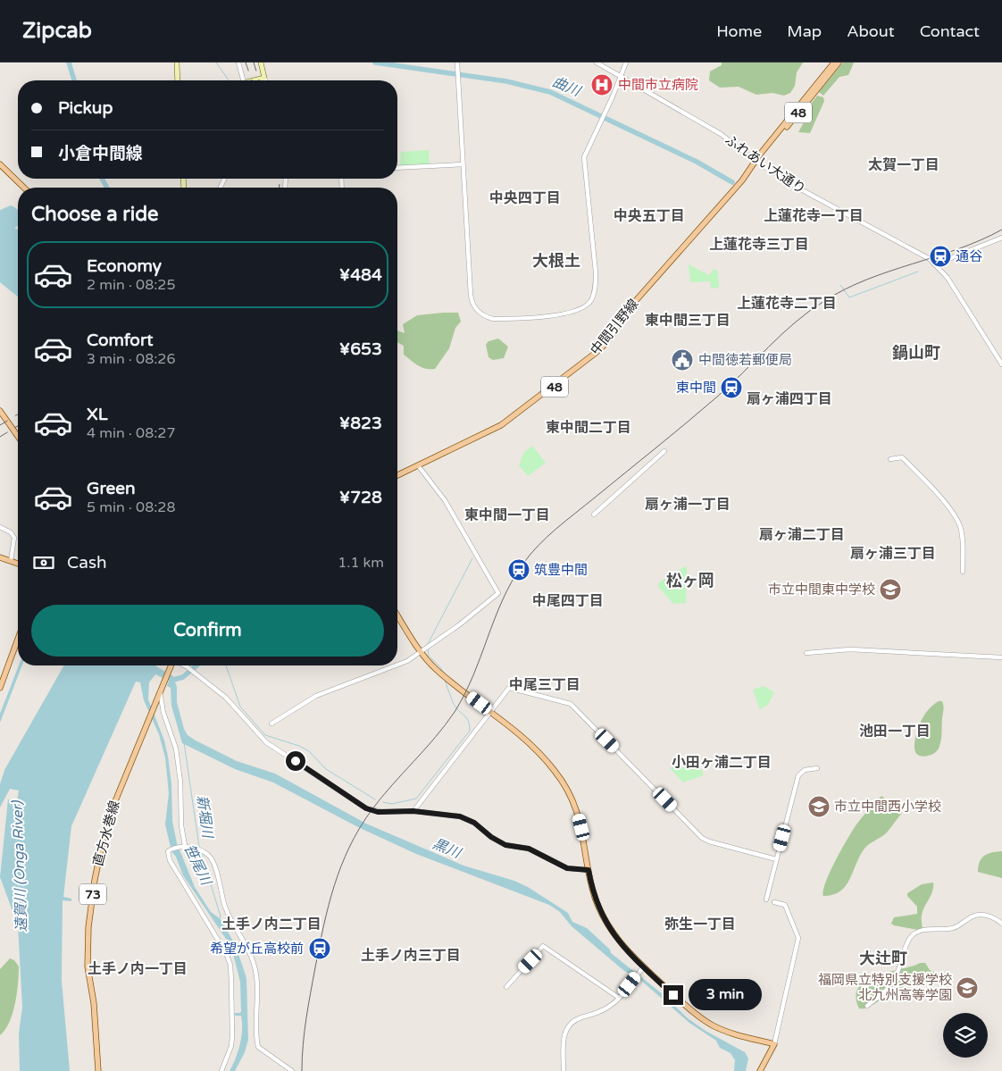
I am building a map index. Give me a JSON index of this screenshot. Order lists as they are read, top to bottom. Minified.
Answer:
{"streets":{"main road":["48","中間引野線","直方水巻線","73"],"street":["ふれあい大通り"]},"crossings":[["ふれあい大通り","中間引野線"]],"districts":["太賀一丁目","中央四丁目","中央五丁目","上蓮花寺一丁目","上蓮花寺三丁目","大根土","上蓮花寺二丁目","東中間三丁目","鍋山町","扇ヶ浦四丁目","東中間二丁目","扇ヶ浦一丁目","東中間一丁目","扇ヶ浦二丁目","扇ヶ浦三丁目","松ヶ岡","中尾四丁目","中尾三丁目","池田一丁目","小田ヶ浦二丁目","土手ノ内二丁目","弥生一丁目","土手ノ内三丁目","大辻町","土手ノ内一丁目"],"water":["曲川","新堀川","黒川","笹尾川","遠賀川 (Onga River)"],"places":{"hospital":["中間市立病院"],"station":["通谷","東中間","筑豊中間","希望が丘高校前"],"public building":["中間徳若郵便局"],"school or university":["市立中間東中学校","市立中間西小学校","福岡県立特別支援学校 北九州高等学園"]},"page":{"header":"Zipcab","nav":["Home","Map","About","Contact"],"banner":["Pickup","小倉中間線"],"heading":"Choose a ride","list":[{"name":"Economy","note":"2 min · 08:25","value":"¥484"},{"name":"Comfort","note":"3 min · 08:26","value":"¥653"},{"name":"XL","note":"4 min · 08:27","value":"¥823"},{"name":"Green","note":"5 min · 08:28","value":"¥728"}],"pay":["Cash","1.1 km"],"buttons":"Confirm","bubble":"3 min"}}
